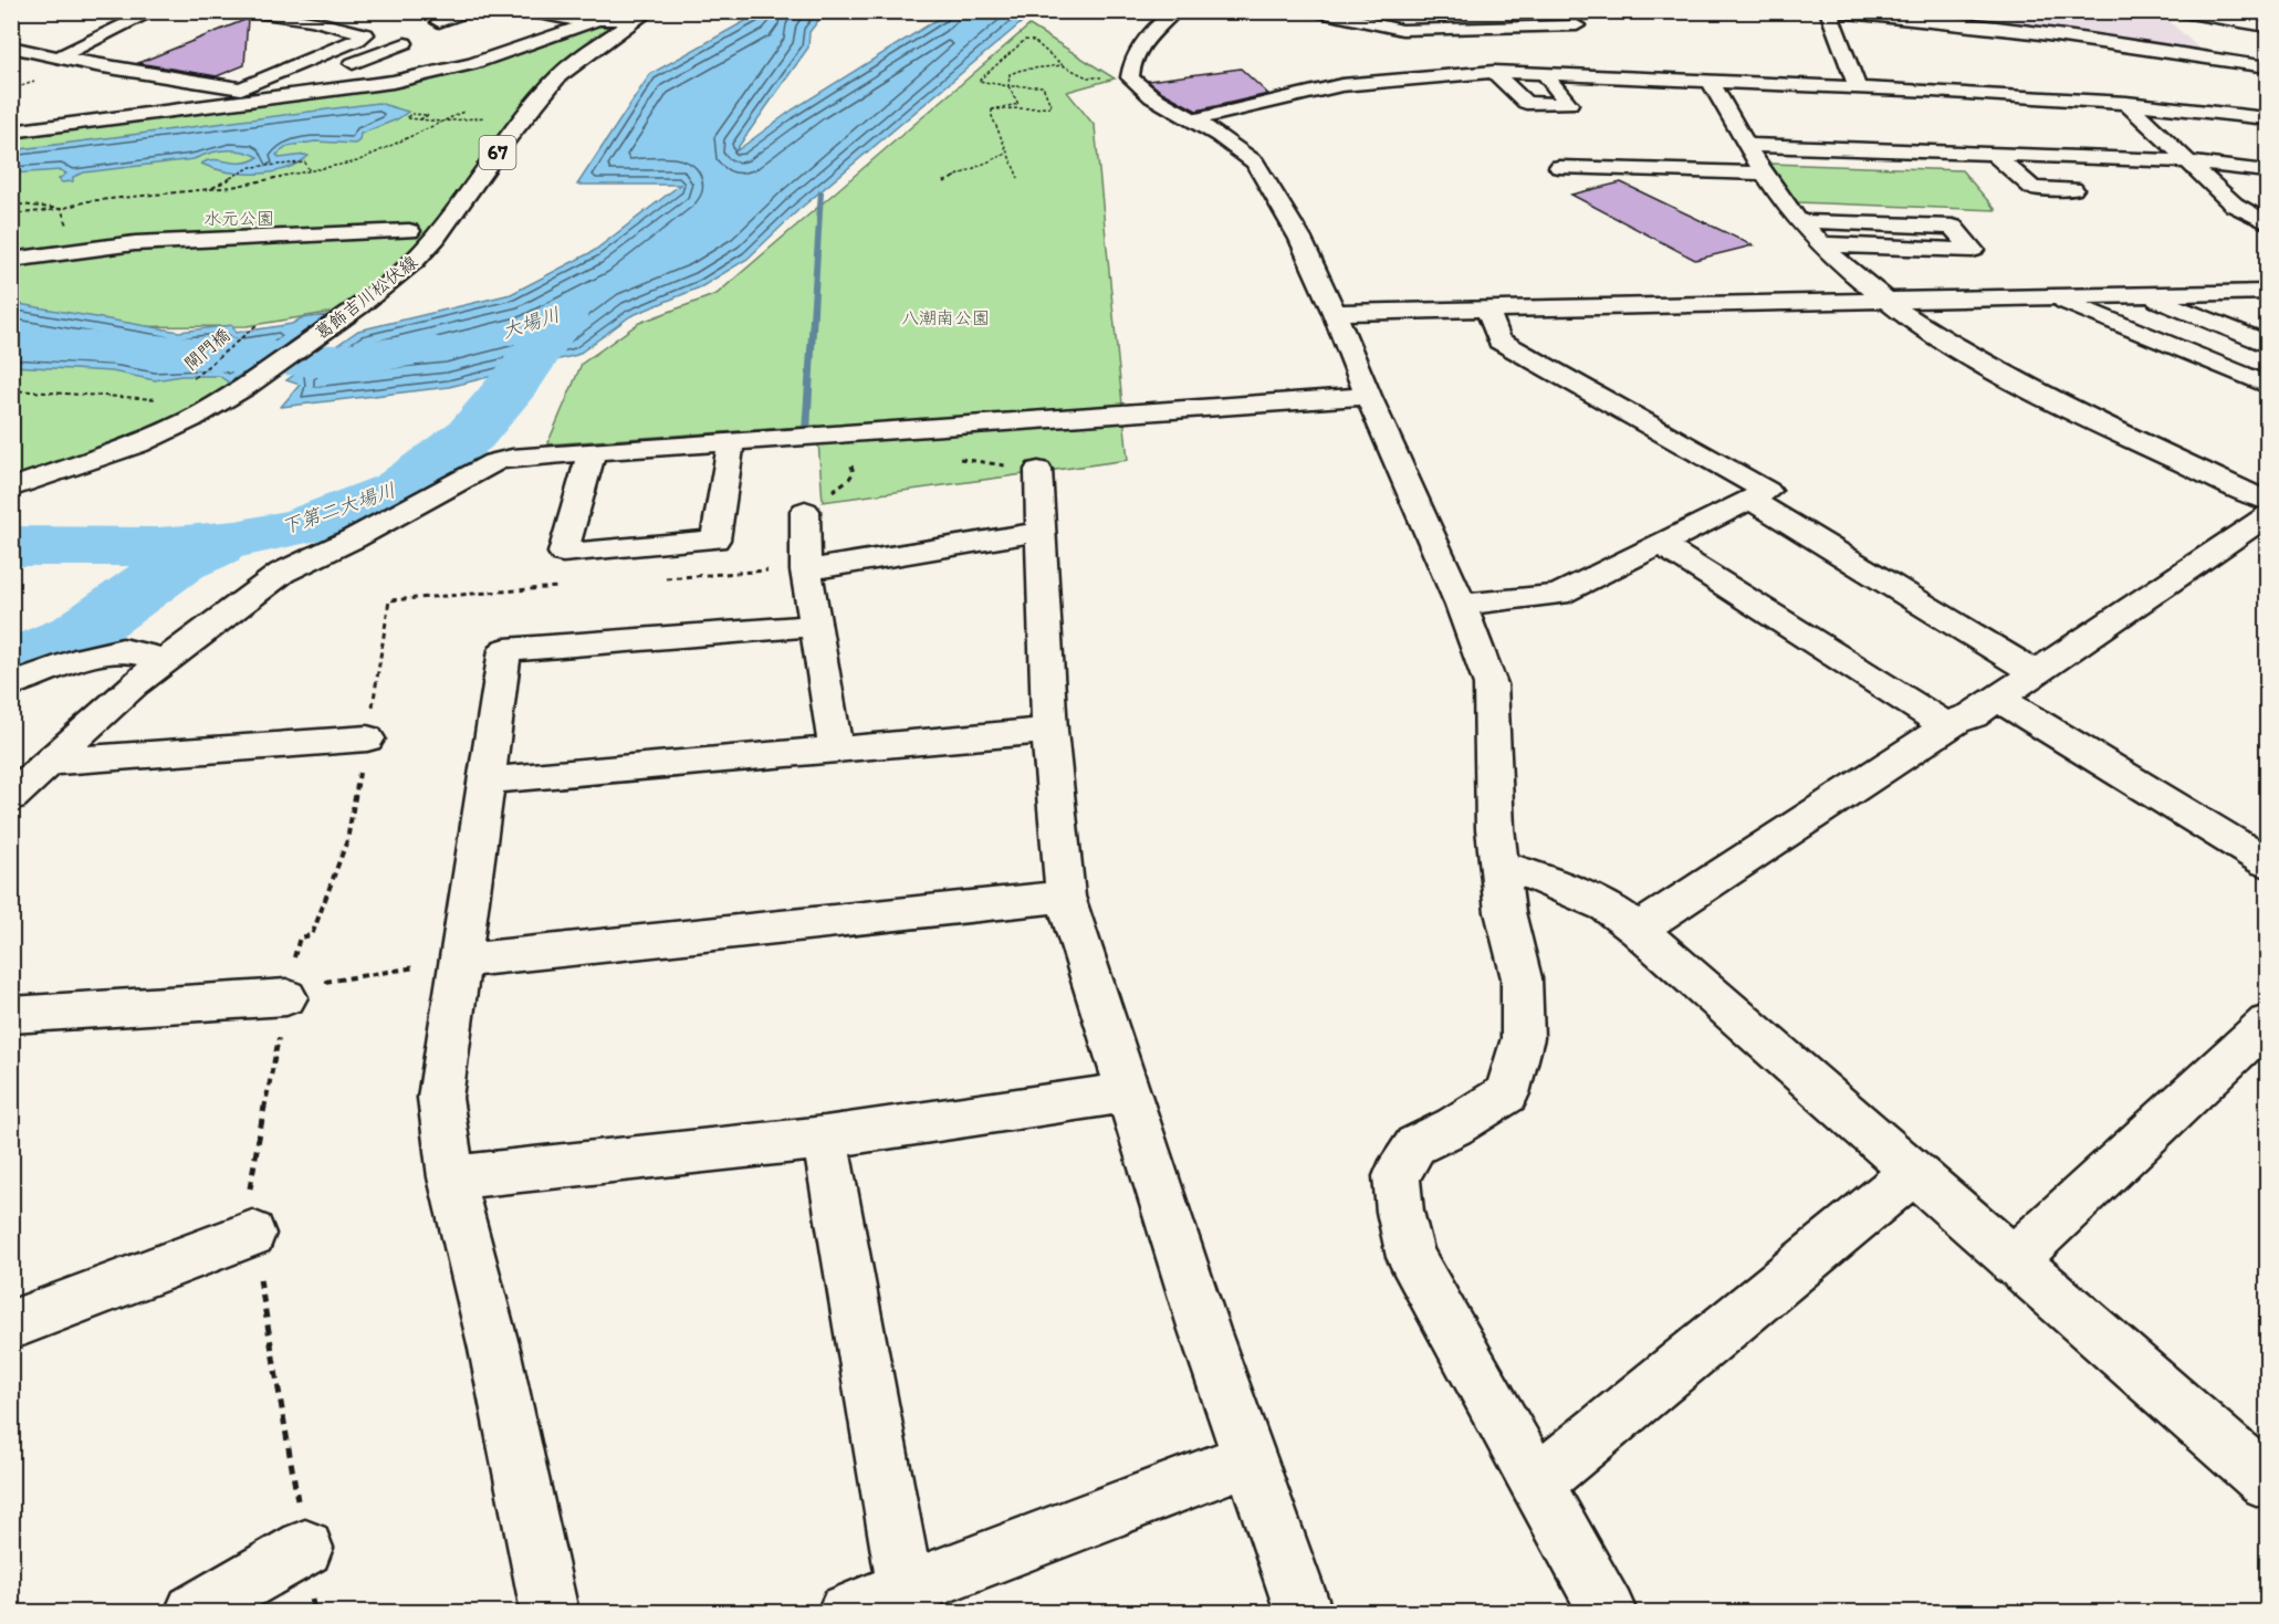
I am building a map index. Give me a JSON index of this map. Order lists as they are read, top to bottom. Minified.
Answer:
{"streets":{"street":["67","葛飾吉川松伏線"],"path":["閘門橋"]},"water":["大場川","下第二大場川"],"parks":["水元公園","八潮南公園"]}
